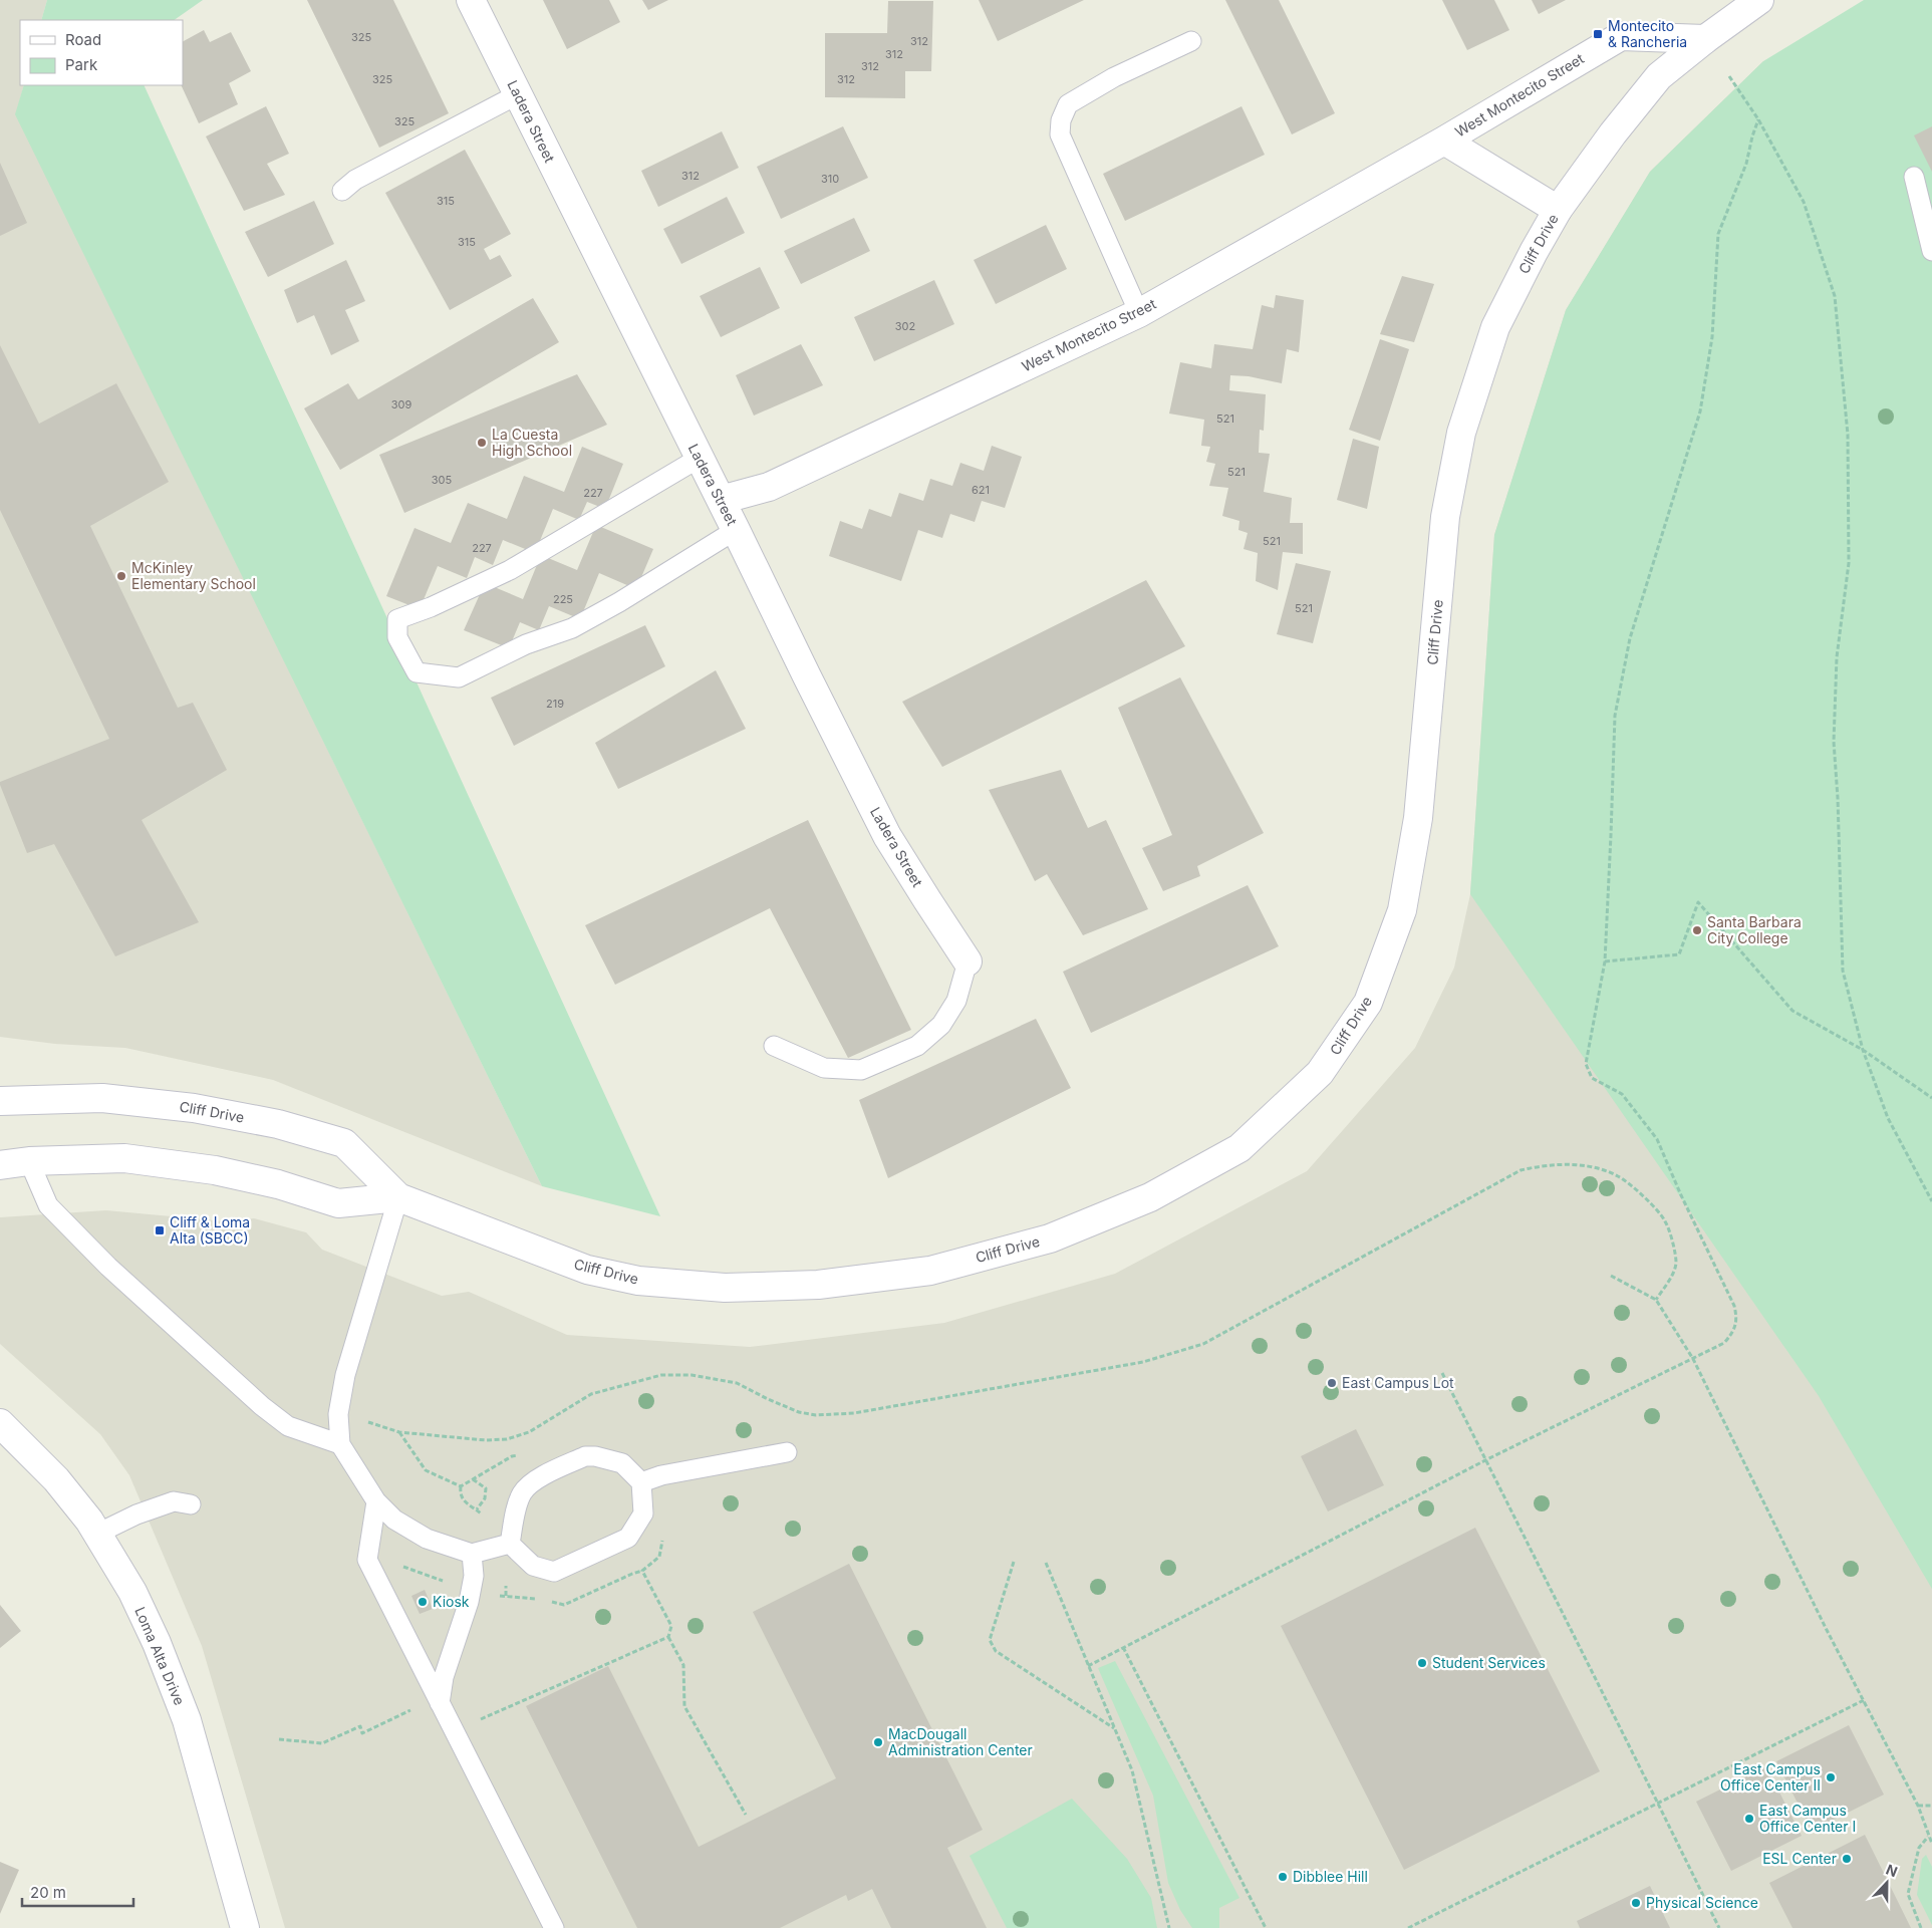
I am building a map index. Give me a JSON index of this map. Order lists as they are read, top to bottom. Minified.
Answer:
{"streets":{"main road":["West Montecito Street","Ladera Street","Cliff Drive","Loma Alta Drive"]},"crossings":[["West Montecito Street","Ladera Street"],["West Montecito Street","Cliff Drive"]],"places":{"transit":["Montecito & Rancheria","Cliff & Loma Alta (SBCC)"],"other":["La Cuesta High School","McKinley Elementary School","Santa Barbara City College","East Campus Lot","Kiosk","Student Services","MacDougall Administration Center","East Campus Office Center II","East Campus Office Center I","ESL Center","Dibblee Hill","Physical Science"]},"house_numbers":["325","312","312","312","325","312","325","312","310","315","315","302","309","521","521","305","621","227","521","227","225","521","219"],"legend":["Road","Park"],"scale_bar":"20 m","north":"top"}
